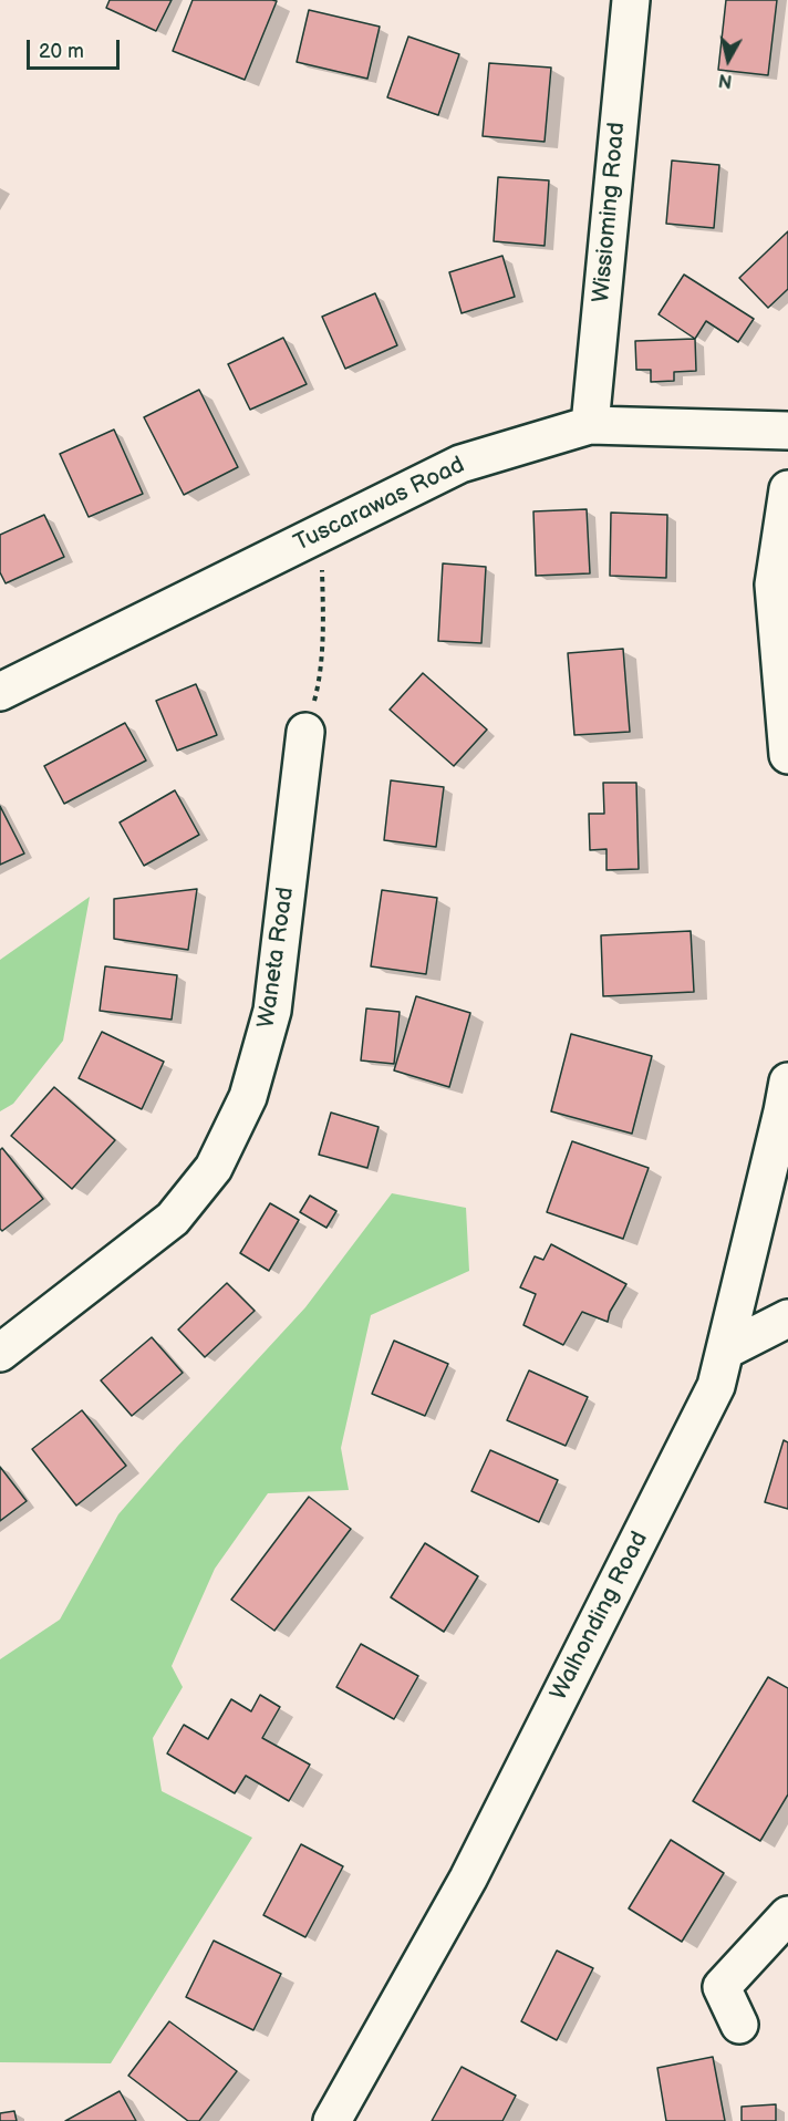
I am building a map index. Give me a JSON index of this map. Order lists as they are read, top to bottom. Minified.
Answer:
{"streets":{"street":["Wissioming Road","Tuscarawas Road","Waneta Road","Walhonding Road"]},"crossings":[["Wissioming Road","Tuscarawas Road"]],"scale_bar":"20 m","north":"bottom"}
